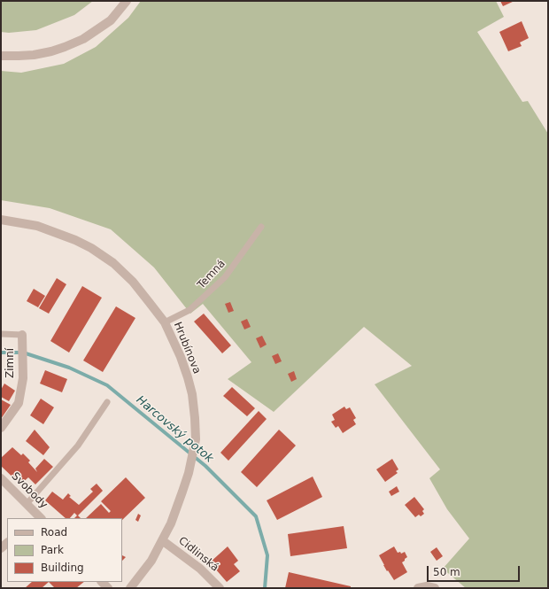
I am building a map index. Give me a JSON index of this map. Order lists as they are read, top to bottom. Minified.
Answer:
{"streets":{"street":["Hrubínova","Zimní","Svobody","Cidlinská"],"lane":["Temná"]},"crossings":[["Temná","Hrubínova"],["Hrubínova","Cidlinská"]],"water":["Harcovský potok"],"legend":["Road","Park","Building"],"scale_bar":"50 m"}
